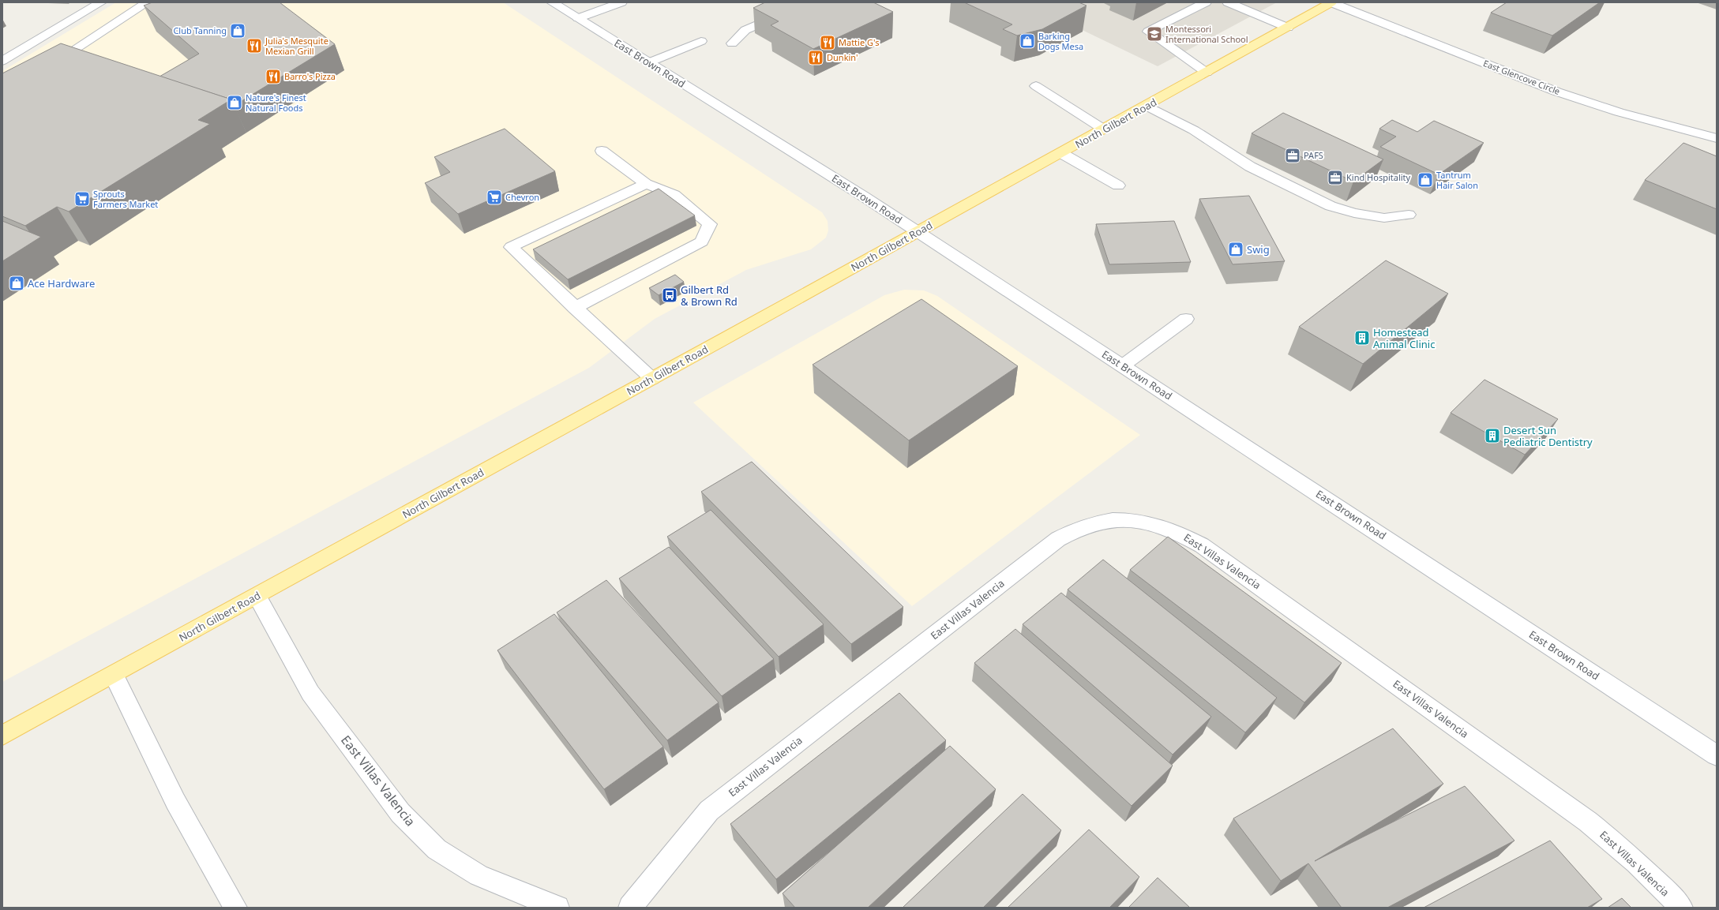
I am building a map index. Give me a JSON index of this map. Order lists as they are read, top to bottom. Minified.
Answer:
{"streets":{"main road":["East Brown Road","East Glencove Circle","North Gilbert Road","East Villas Valencia"]},"crossings":[["East Brown Road","North Gilbert Road"],["East Glencove Circle","North Gilbert Road"],["North Gilbert Road","East Villas Valencia"]],"places":{"shop":["Club Tanning","Barking Dogs Mesa","Nature's Finest Natural Foods","Tantrum Hair Salon","Swig","Ace Hardware"],"school or university":["Montessori International School"],"restaurant":["Mattie G's","Julia's Mesquite Mexian Grill","Dunkin'","Barro's Pizza"],"office":["PAFS","Kind Hospitality"],"supermarket":["Chevron","Sprouts Farmers Market"],"bus stop":["Gilbert Rd & Brown Rd"],"building":["Homestead Animal Clinic","Desert Sun Pediatric Dentistry"]}}
